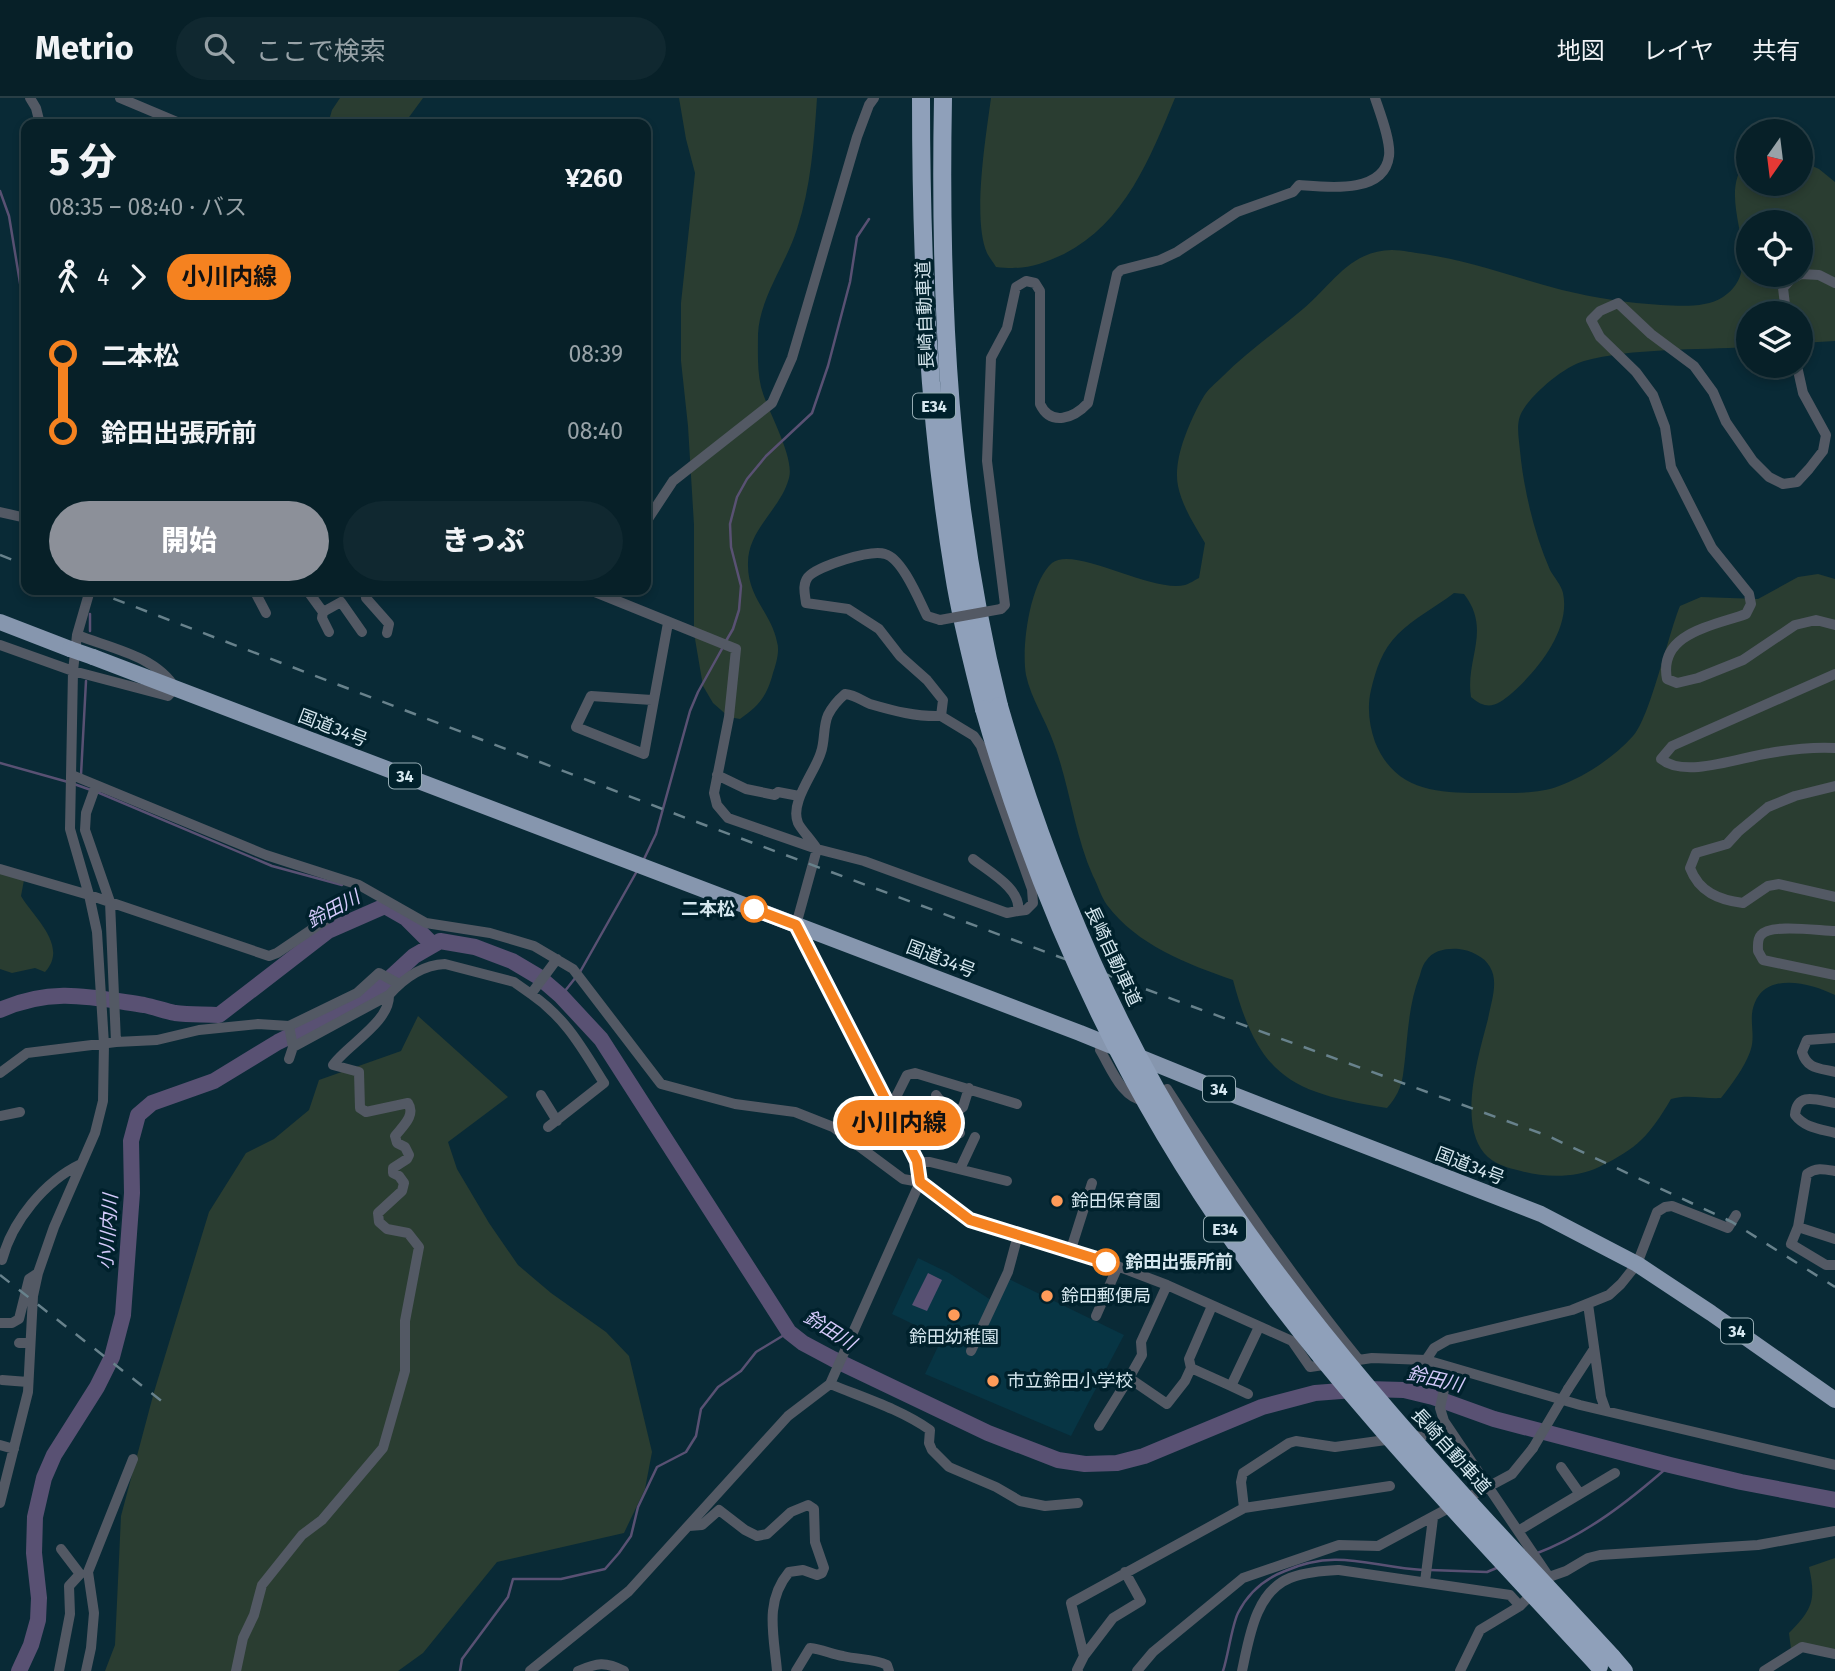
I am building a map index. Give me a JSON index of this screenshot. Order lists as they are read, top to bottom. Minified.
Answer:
{"streets":{"highway":["長崎自動車道","E34","国道34号","34"]},"water":["鈴田川","小川内川"],"places":["二本松","鈴田保育園","鈴田出張所前","鈴田郵便局","鈴田幼稚園","市立鈴田小学校"],"lines":["bus line 小川内線"],"north":"bottom","page":{"header":"Metrio","search":"ここで検索","nav":["地図","レイヤ","共有"],"on_map":"小川内線","heading":["5 分","08:35 – 08:40 · バス","¥260"],"legs":["4","小川内線"],"list":[{"name":"二本松","value":"08:39"},{"name":"鈴田出張所前","value":"08:40"}],"buttons":["開始","きっぷ"]}}
